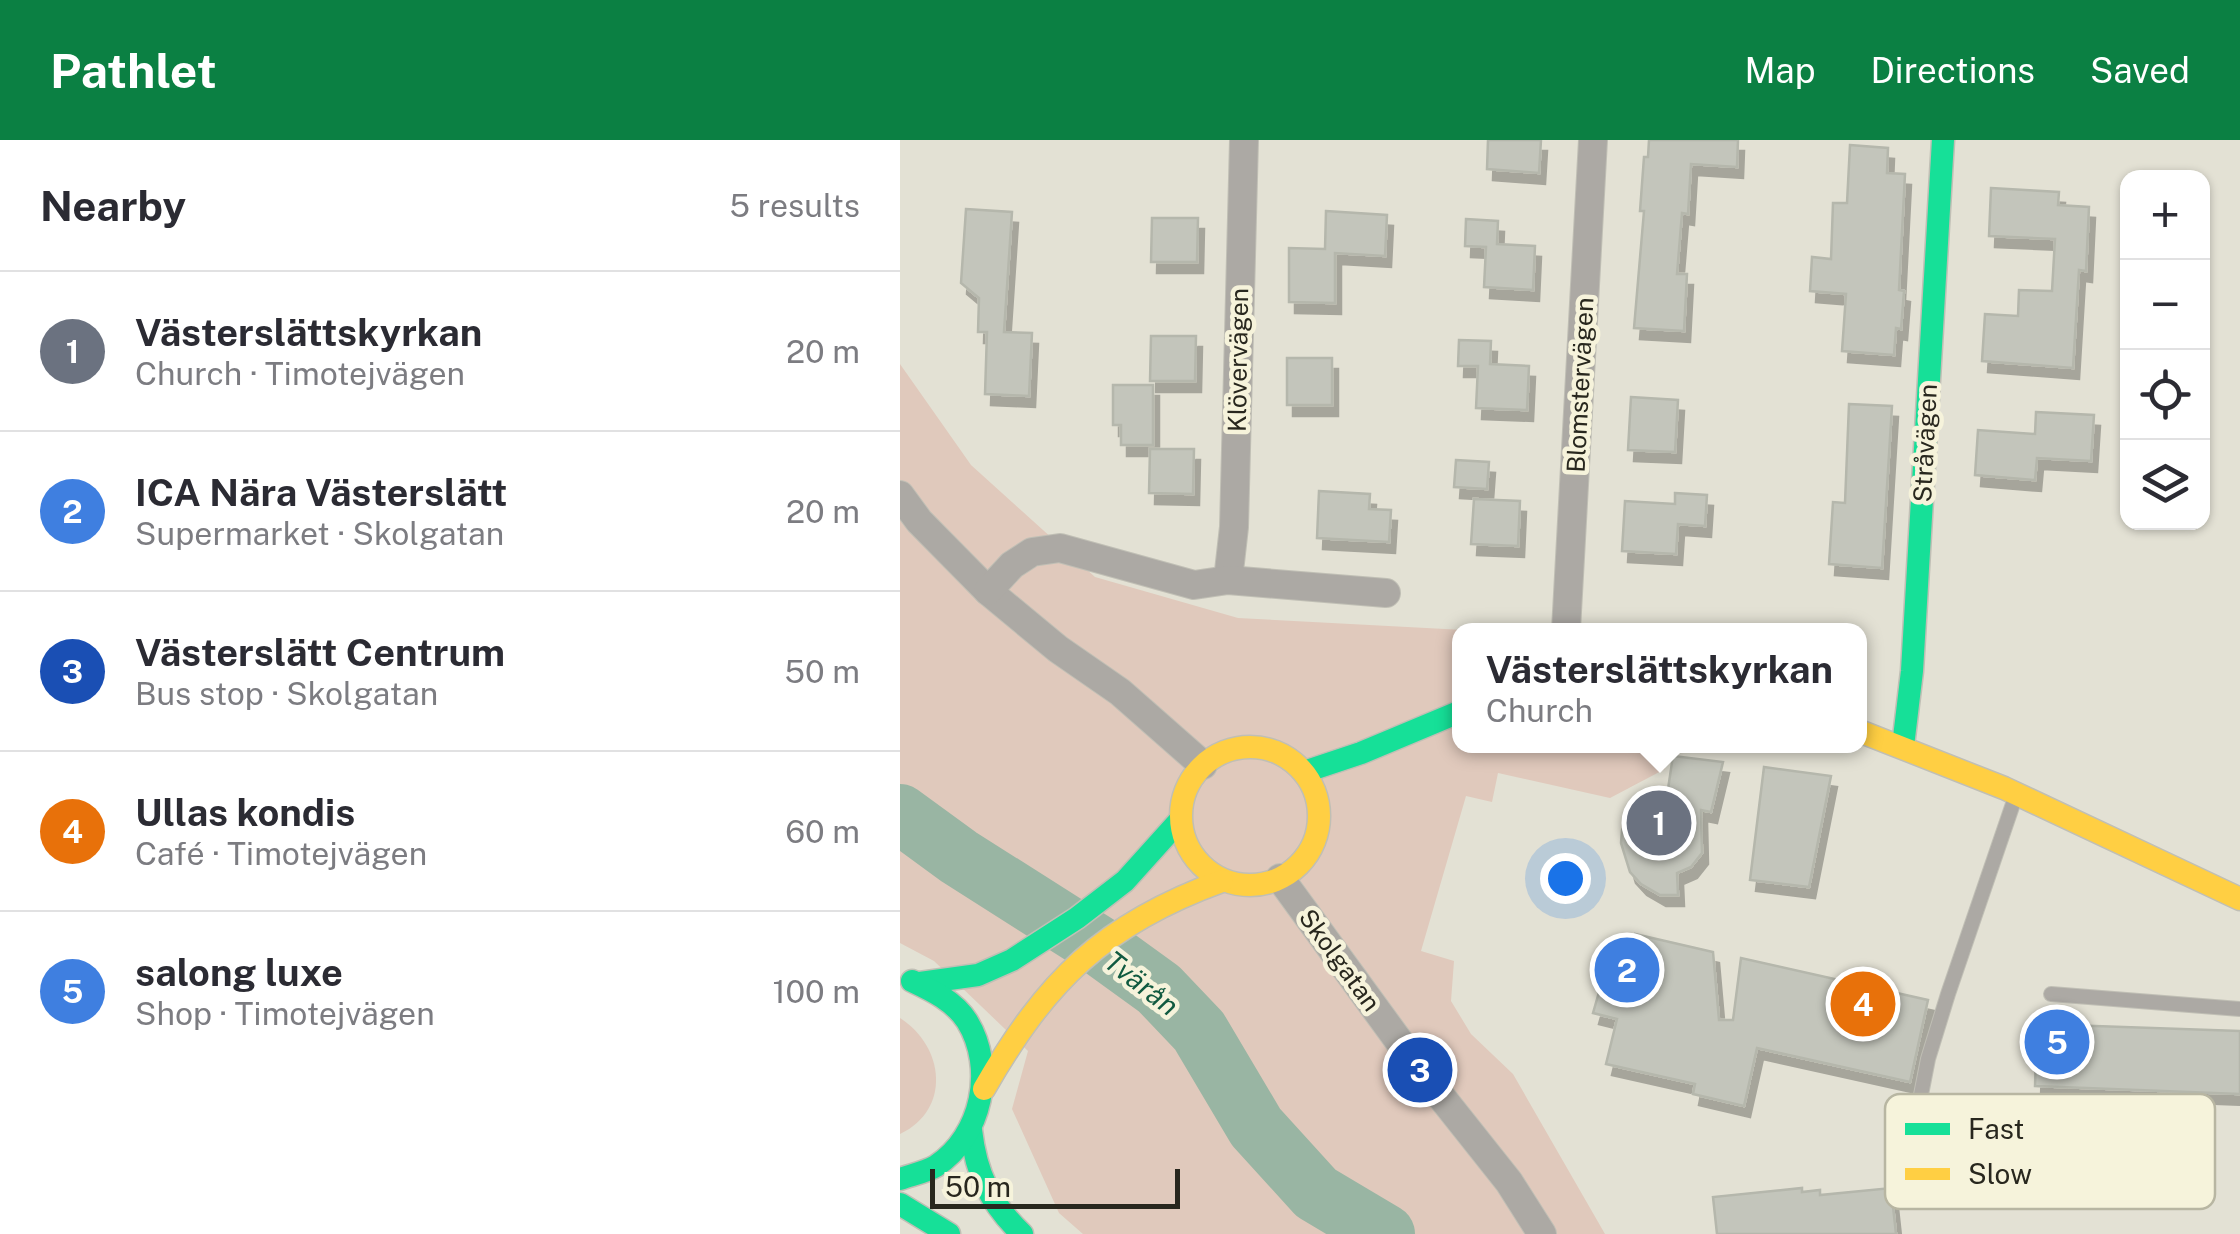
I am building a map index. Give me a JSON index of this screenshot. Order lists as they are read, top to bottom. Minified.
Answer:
{"streets":{"street":["Klövervägen","Blomstervägen","Stråvägen","Skolgatan"]},"water":["Tvärån"],"legend":["Fast","Slow"],"scale_bar":"50 m","page":{"header":"Pathlet","nav":["Map","Directions","Saved"],"heading":["Nearby","5 results"],"map_buttons":["+","−"],"list":[{"mark":"1","name":"Västerslättskyrkan","note":"Church · Timotejvägen","value":"20 m"},{"mark":"2","name":"ICA Nära Västerslätt","note":"Supermarket · Skolgatan","value":"20 m"},{"mark":"3","name":"Västerslätt Centrum","note":"Bus stop · Skolgatan","value":"50 m"},{"mark":"4","name":"Ullas kondis","note":"Café · Timotejvägen","value":"60 m"},{"mark":"5","name":"salong luxe","note":"Shop · Timotejvägen","value":"100 m"}],"popup":["Västerslättskyrkan","Church"],"pins":["1","2","4","5","3"],"scale":"50 m"}}
